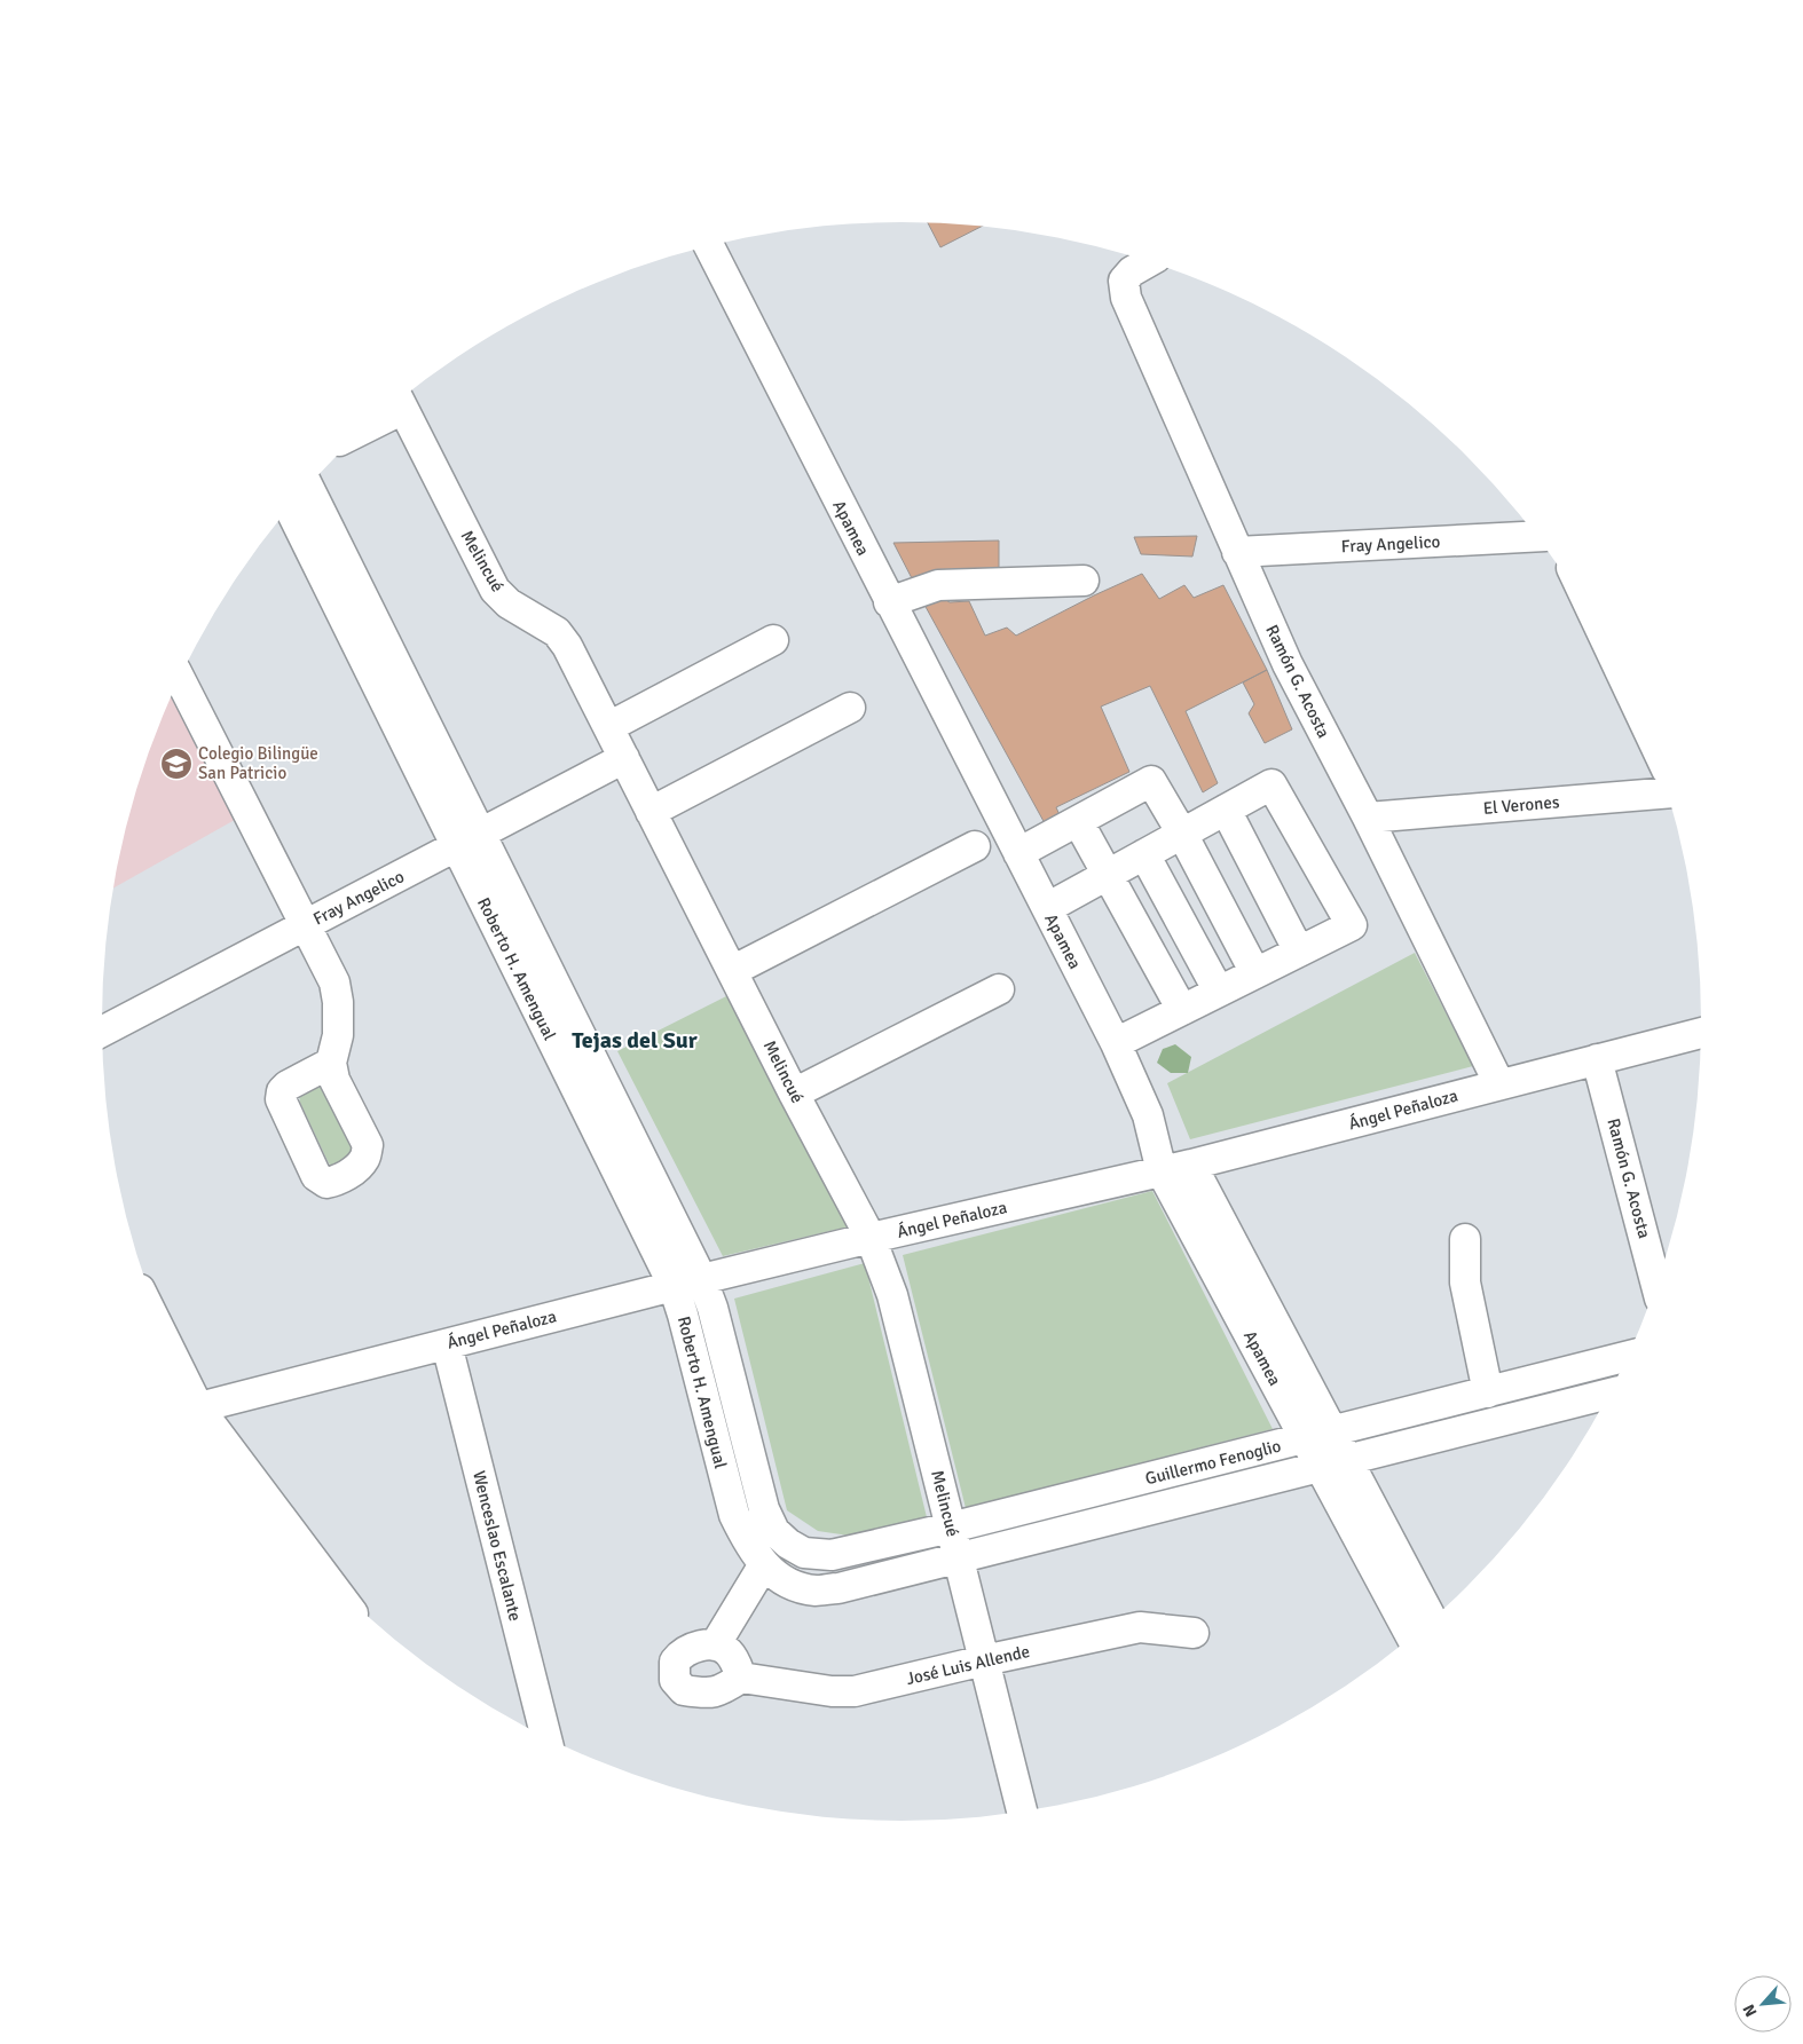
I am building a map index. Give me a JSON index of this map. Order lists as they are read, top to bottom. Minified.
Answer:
{"streets":{"street":["Apamea","Fray Angelico","Melincué","Ramón G. Acosta","El Verones","Roberto H. Amengual","Ángel Peñaloza","Guillermo Fenoglio","Wenceslao Escalante","José Luis Allende"]},"crossings":[["Apamea","Ángel Peñaloza"],["Apamea","Guillermo Fenoglio"],["Fray Angelico","Melincué"],["Fray Angelico","Ramón G. Acosta"],["Fray Angelico","Roberto H. Amengual"],["Melincué","Ángel Peñaloza"],["Melincué","Guillermo Fenoglio"],["Melincué","José Luis Allende"],["Ramón G. Acosta","El Verones"],["Ramón G. Acosta","Ángel Peñaloza"],["Roberto H. Amengual","Ángel Peñaloza"],["Roberto H. Amengual","Guillermo Fenoglio"],["Ángel Peñaloza","Wenceslao Escalante"]],"districts":["Tejas del Sur"],"places":{"school or university":["Colegio Bilingüe San Patricio"]},"north":"bottom left"}
